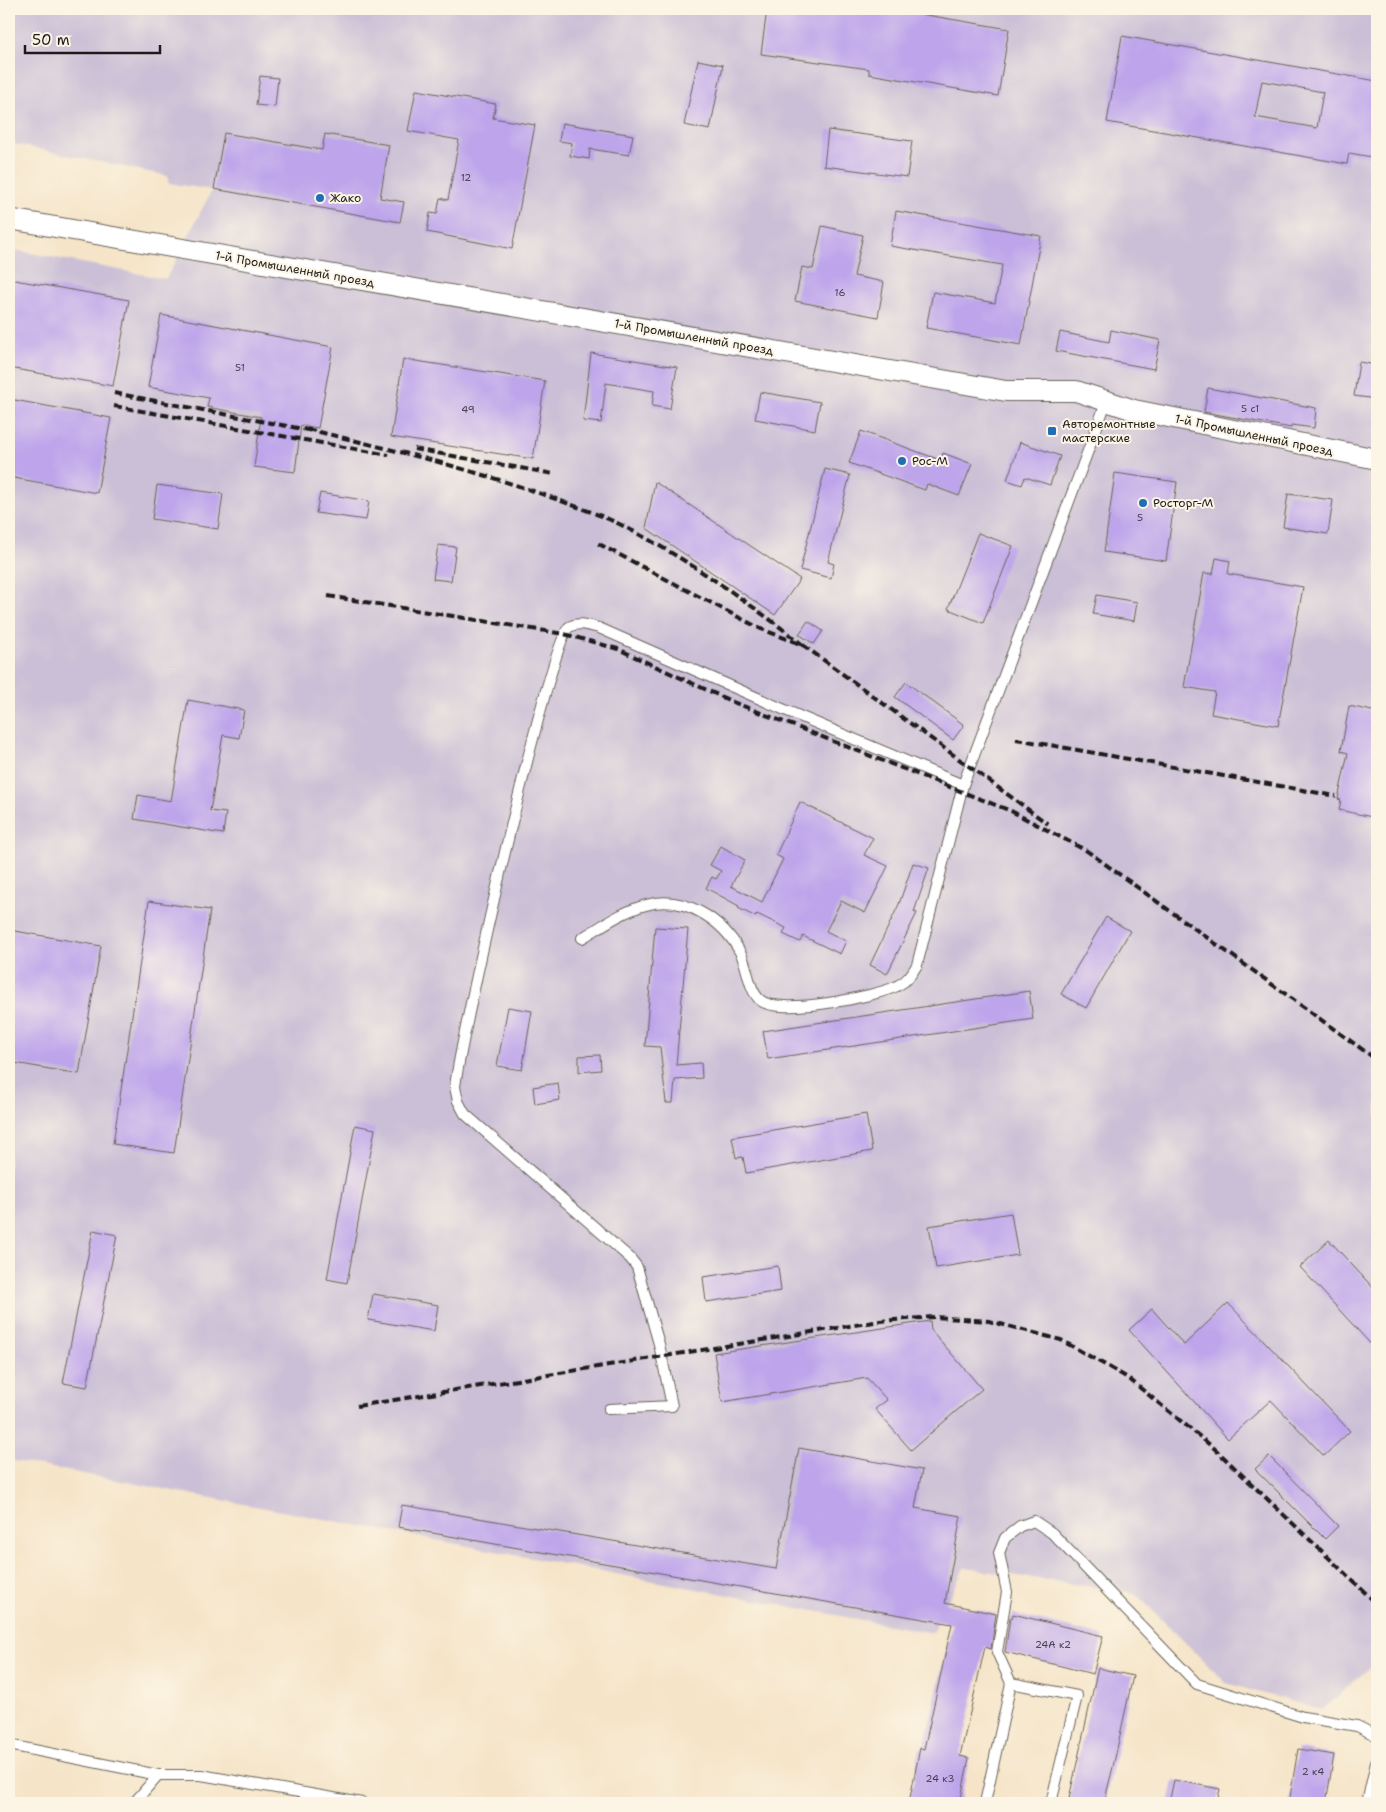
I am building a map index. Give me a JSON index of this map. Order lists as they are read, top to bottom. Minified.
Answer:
{"streets":{"street":["1-й Промышленный проезд"]},"places":{"other":["Жако","Рос-М","Росторг-М"],"transit":["Авторемонтные мастерские"]},"house_numbers":["12","16","51","5 с1","49","5","24А к2","2 к4","24 к3"],"scale_bar":"50 m"}
